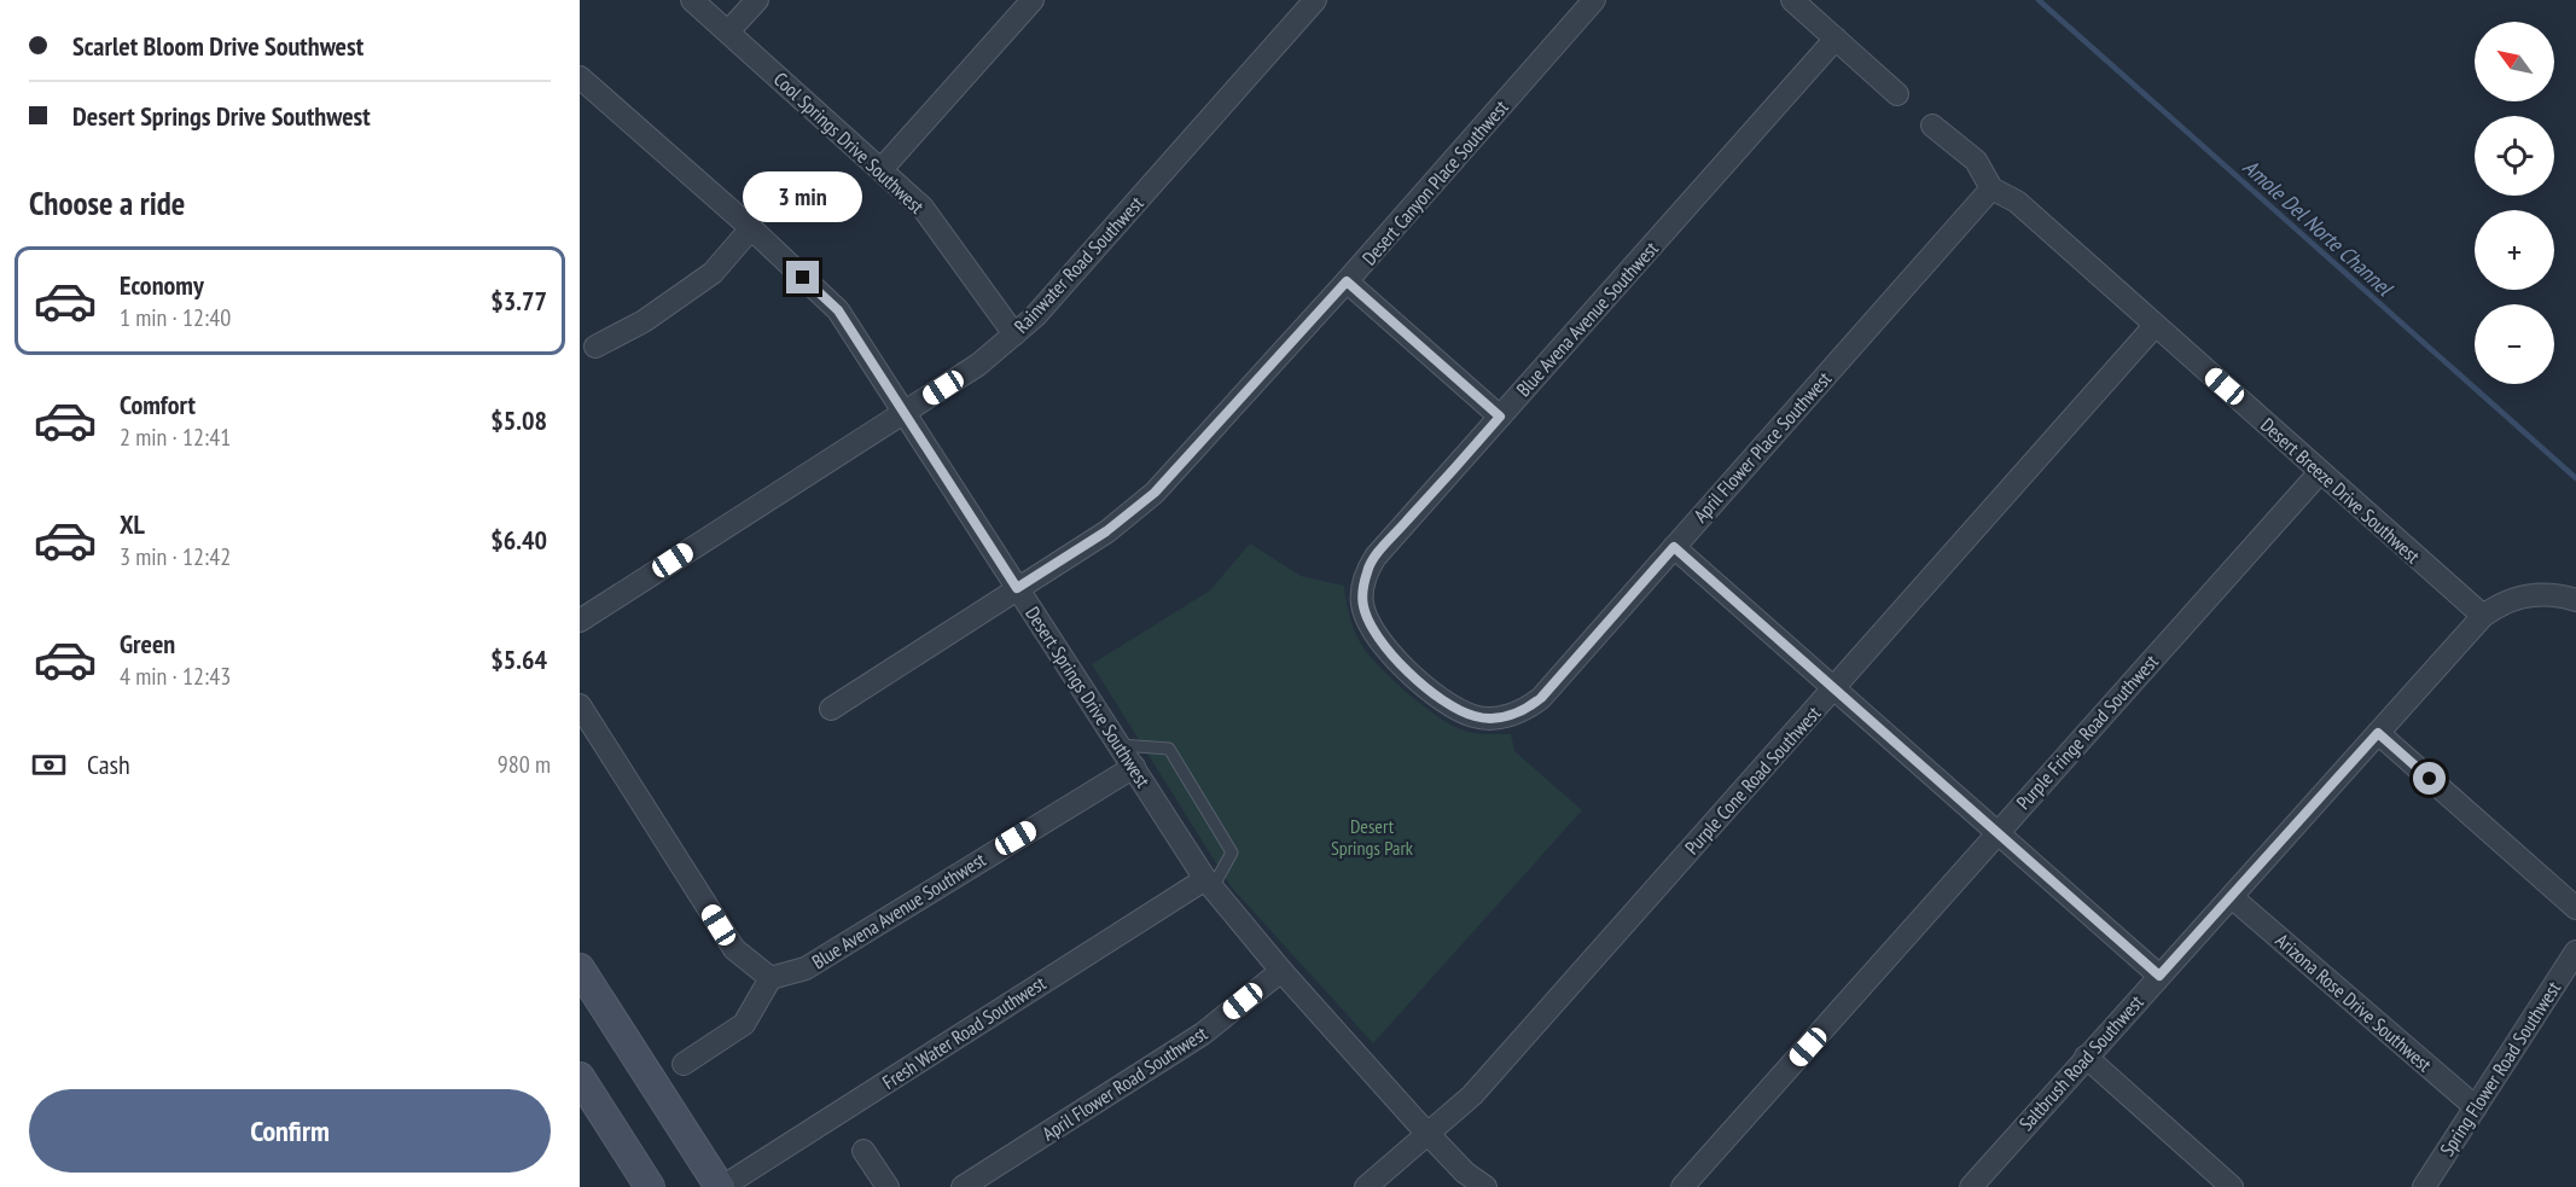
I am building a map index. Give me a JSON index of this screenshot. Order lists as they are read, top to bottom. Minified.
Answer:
{"streets":{"street":["Cool Springs Drive Southwest","Desert Canyon Place Southwest","Rainwater Road Southwest","Blue Avena Avenue Southwest","April Flower Place Southwest","Desert Breeze Drive Southwest","Desert Springs Drive Southwest","Purple Fringe Road Southwest","Purple Cone Road Southwest","Arizona Rose Drive Southwest","Fresh Water Road Southwest","Saltbrush Road Southwest","Spring Flower Road Southwest","April Flower Road Southwest"]},"crossings":[["Cool Springs Drive Southwest","Rainwater Road Southwest"],["Desert Canyon Place Southwest","Desert Springs Drive Southwest"],["Rainwater Road Southwest","Desert Springs Drive Southwest"],["Blue Avena Avenue Southwest","April Flower Place Southwest"],["Blue Avena Avenue Southwest","Desert Springs Drive Southwest"],["April Flower Place Southwest","Desert Breeze Drive Southwest"],["Desert Breeze Drive Southwest","Purple Fringe Road Southwest"],["Desert Breeze Drive Southwest","Purple Cone Road Southwest"],["Desert Breeze Drive Southwest","Saltbrush Road Southwest"],["Desert Springs Drive Southwest","Purple Cone Road Southwest"],["Desert Springs Drive Southwest","Fresh Water Road Southwest"],["Desert Springs Drive Southwest","April Flower Road Southwest"],["Arizona Rose Drive Southwest","Saltbrush Road Southwest"],["Arizona Rose Drive Southwest","Spring Flower Road Southwest"]],"water":["Amole Del Norte Channel"],"parks":["Desert Springs Park"],"north":"top left","page":{"banner":["Scarlet Bloom Drive Southwest","Desert Springs Drive Southwest"],"map_buttons":["+","−"],"heading":"Choose a ride","bubble":"3 min","list":[{"name":"Economy","note":"1 min · 12:40","value":"$3.77"},{"name":"Comfort","note":"2 min · 12:41","value":"$5.08"},{"name":"XL","note":"3 min · 12:42","value":"$6.40"},{"name":"Green","note":"4 min · 12:43","value":"$5.64"}],"pay":["Cash","980 m"],"buttons":"Confirm"}}
